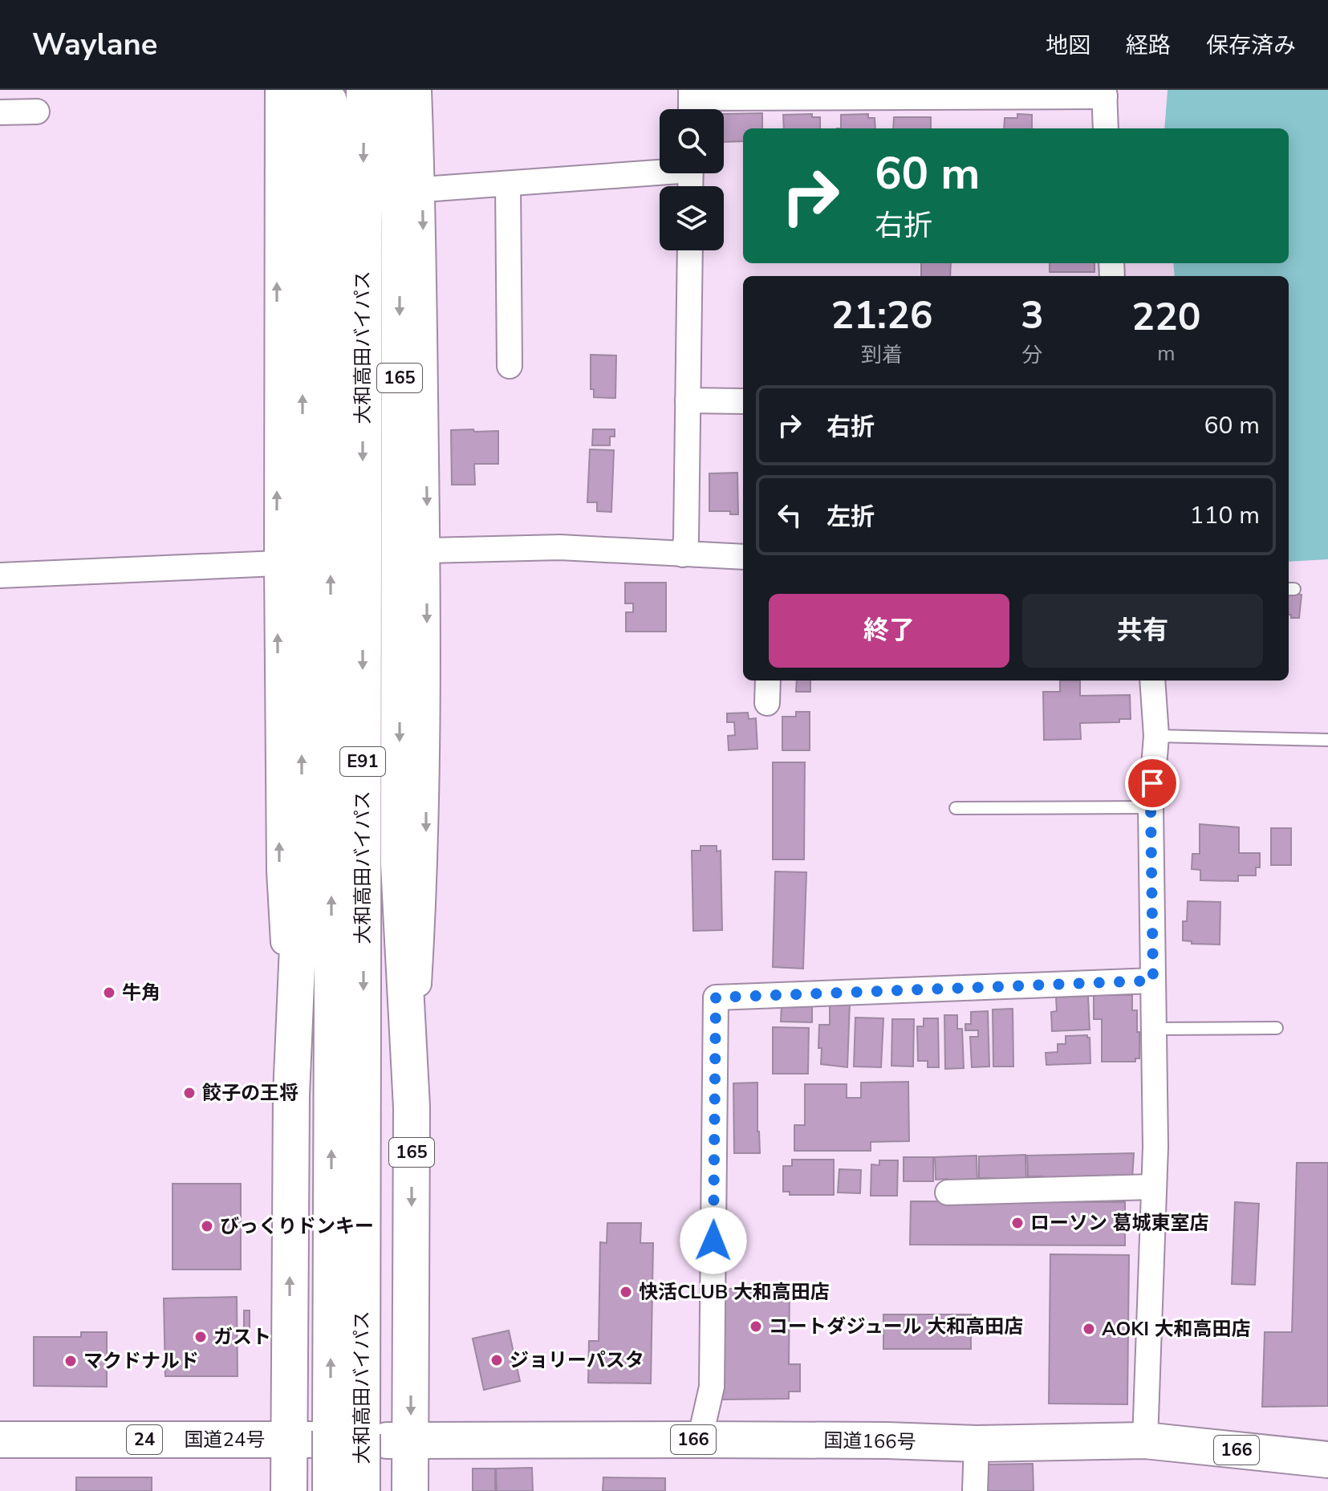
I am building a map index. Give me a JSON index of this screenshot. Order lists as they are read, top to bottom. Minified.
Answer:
{"streets":{"highway":["大和高田バイパス","165","E91","24","国道24号","166","国道166号"]},"crossings":[["165","国道24号"],["165","国道166号"],["国道24号","国道166号"]],"places":["牛角","餃子の王将","ローソン 葛城東室店","びっくりドンキー","快活CLUB 大和高田店","コートダジュール 大和高田店","AOKI 大和高田店","ガスト","ジョリーパスタ","マクドナルド"],"page":{"header":"Waylane","nav":["地図","経路","保存済み"],"turn":["60 m","右折"],"eta":["21:26","到着","3","分","220","m"],"list":[{"name":"右折","value":"60 m"},{"name":"左折","value":"110 m"}],"buttons":["終了","共有"]}}
